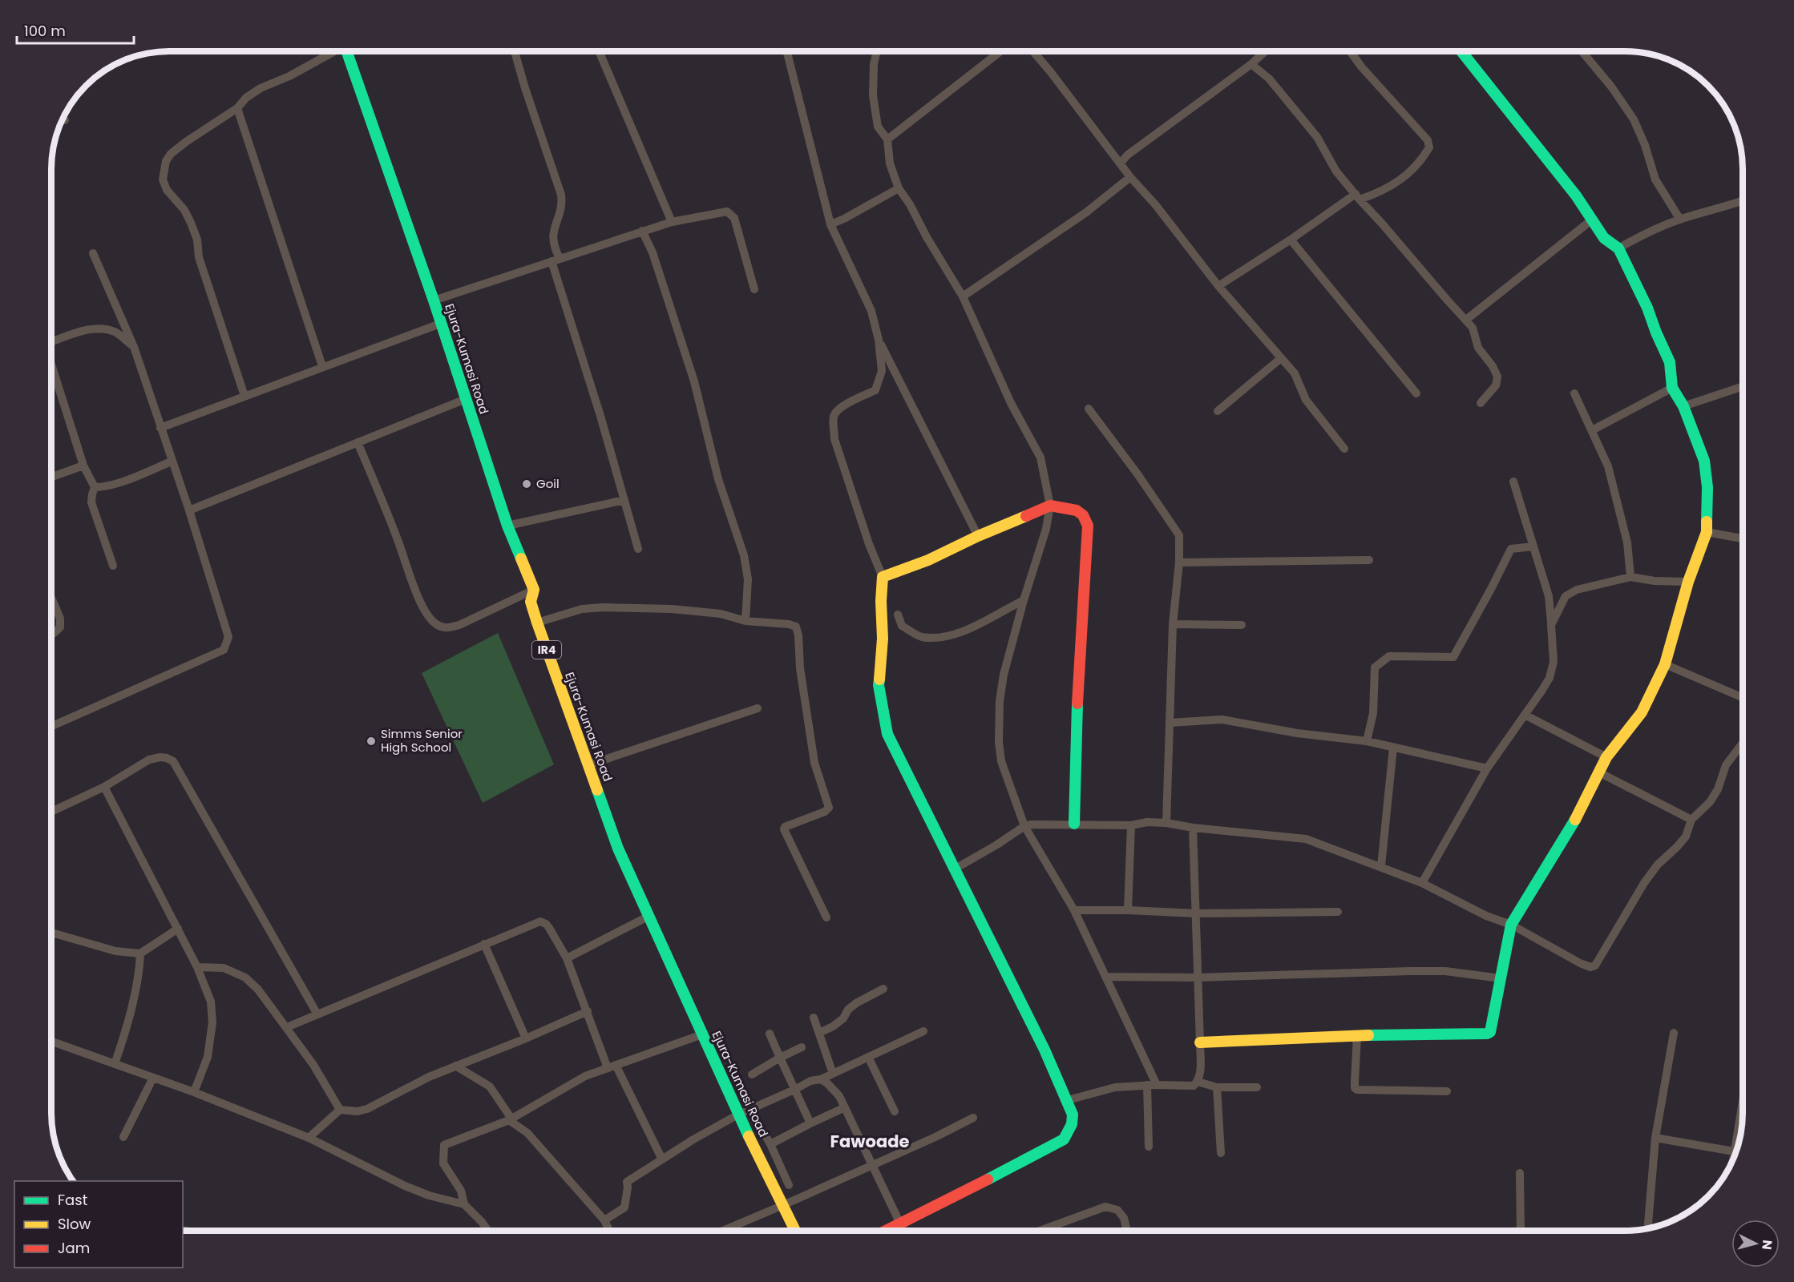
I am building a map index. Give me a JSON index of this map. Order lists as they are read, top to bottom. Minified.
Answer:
{"streets":{"street":["Ejura-Kumasi Road","IR4"]},"districts":["Fawoade"],"places":["Goil","Simms Senior High School"],"legend":["Fast","Slow","Jam"],"scale_bar":"100 m","north":"right"}
